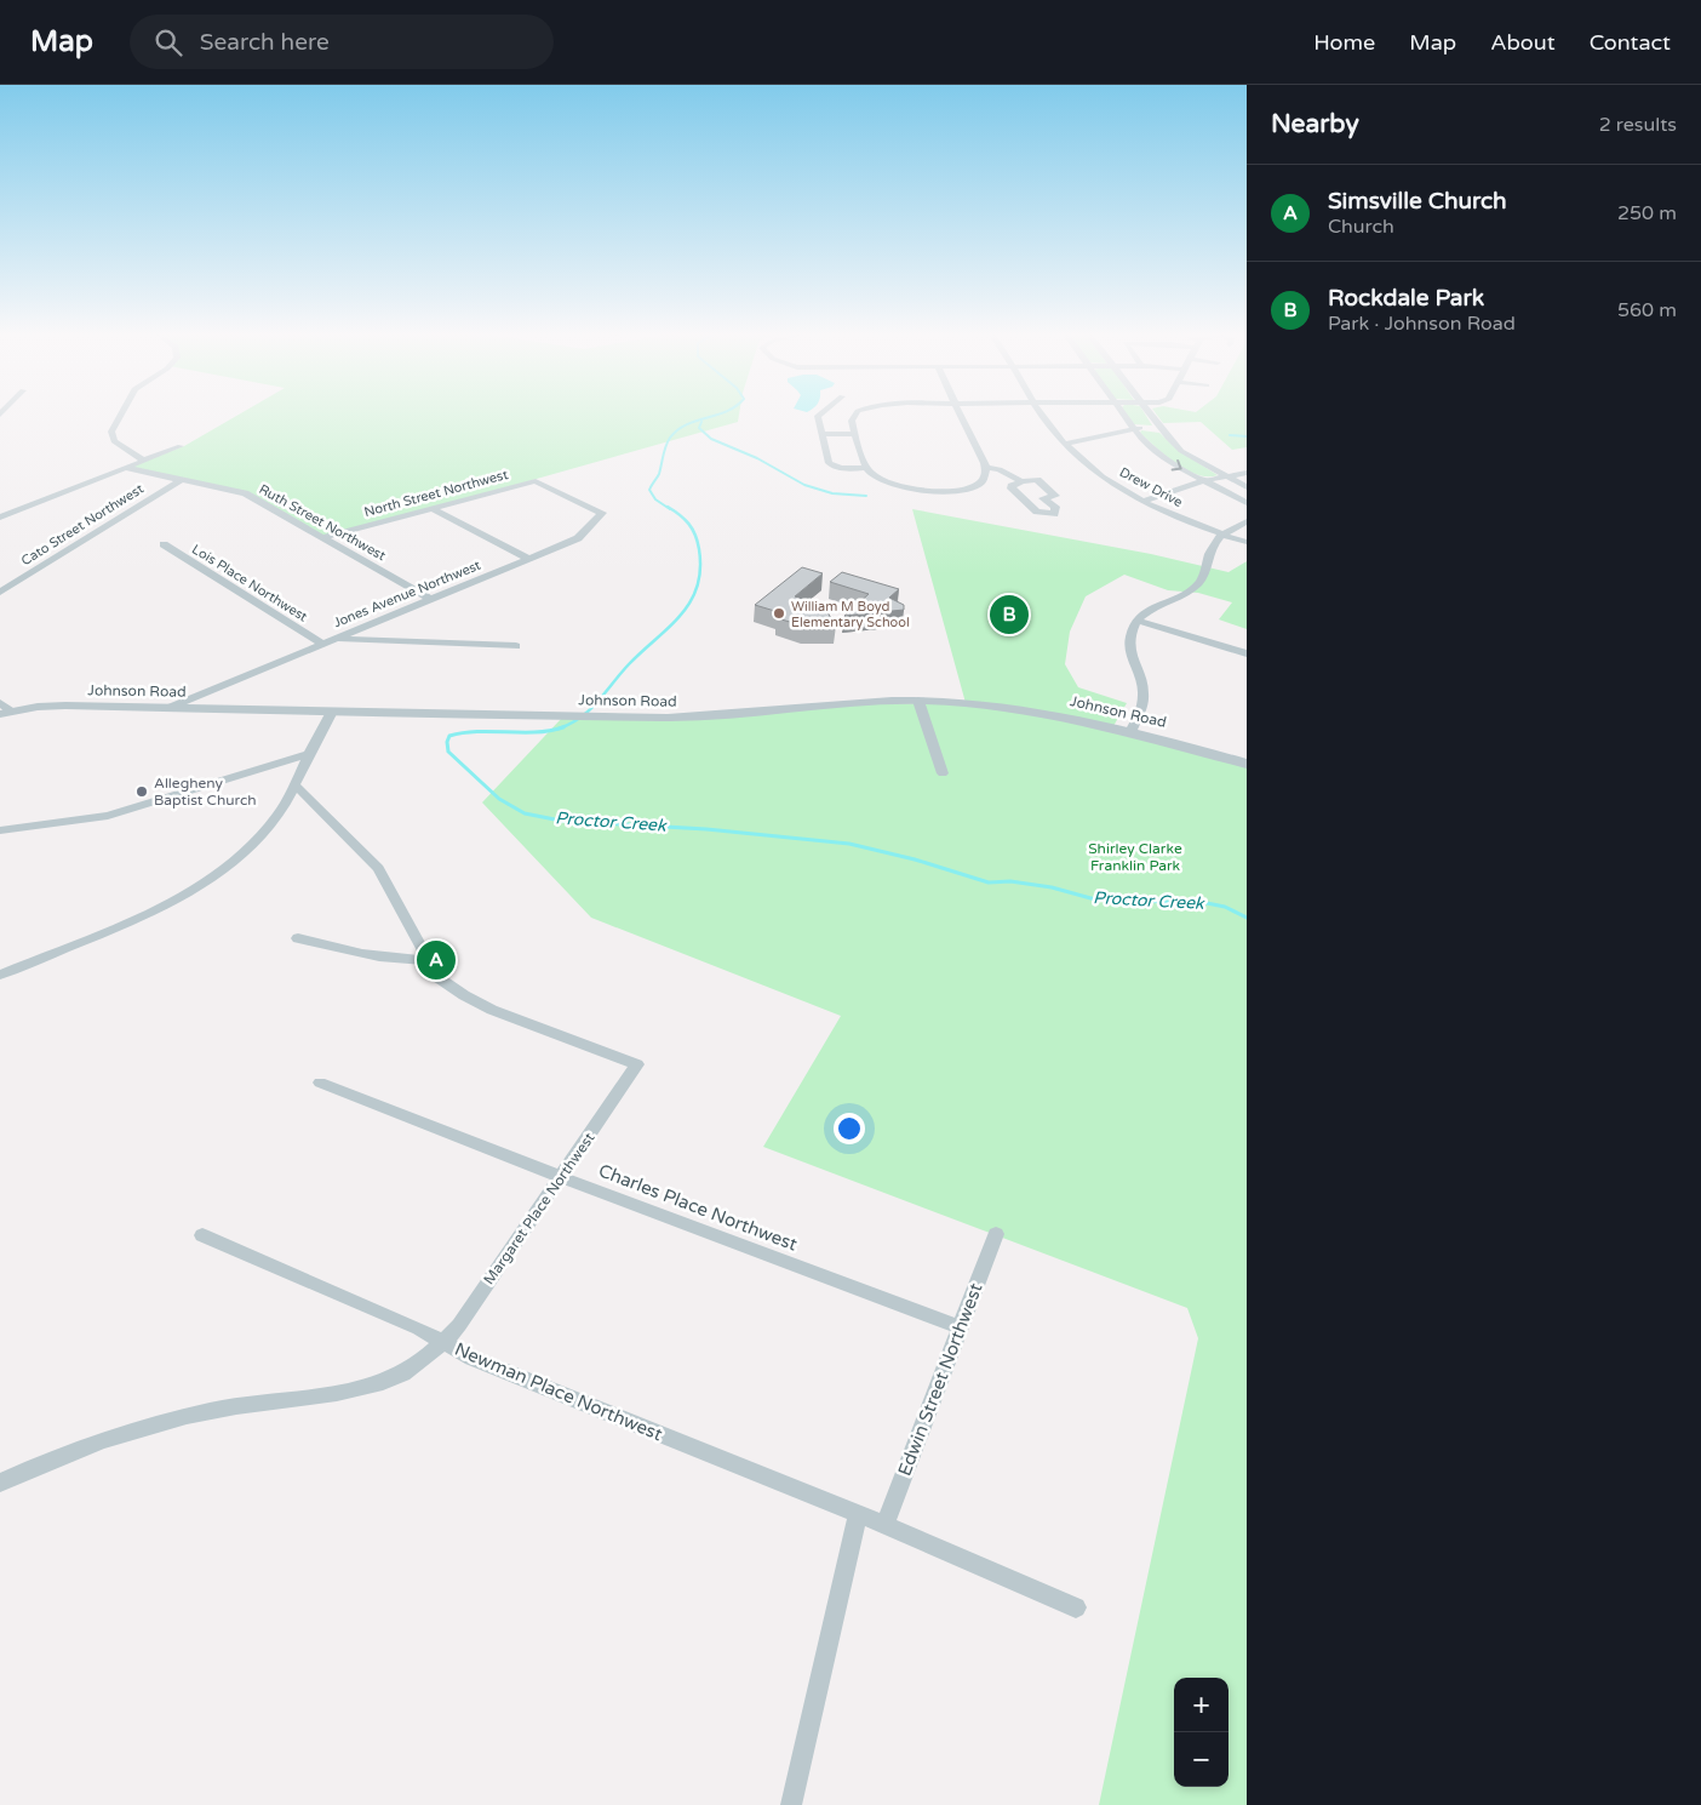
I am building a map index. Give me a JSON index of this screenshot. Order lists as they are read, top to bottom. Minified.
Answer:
{"streets":{"street":["Drew Drive","North Street Northwest","Ruth Street Northwest","Cato Street Northwest","Lois Place Northwest","Jones Avenue Northwest","Johnson Road","Charles Place Northwest","Margaret Place Northwest","Edwin Street Northwest","Newman Place Northwest"]},"crossings":[["North Street Northwest","Ruth Street Northwest"],["North Street Northwest","Jones Avenue Northwest"],["Ruth Street Northwest","Cato Street Northwest"],["Ruth Street Northwest","Jones Avenue Northwest"],["Lois Place Northwest","Jones Avenue Northwest"],["Jones Avenue Northwest","Johnson Road"],["Charles Place Northwest","Margaret Place Northwest"],["Charles Place Northwest","Edwin Street Northwest"],["Margaret Place Northwest","Newman Place Northwest"],["Edwin Street Northwest","Newman Place Northwest"]],"water":["Proctor Creek"],"parks":["Shirley Clarke Franklin Park"],"places":["William M Boyd Elementary School","Allegheny Baptist Church"],"page":{"header":"Map","search":"Search here","nav":["Home","Map","About","Contact"],"heading":["Nearby","2 results"],"list":[{"mark":"A","name":"Simsville Church","note":"Church","value":"250 m"},{"mark":"B","name":"Rockdale Park","note":"Park · Johnson Road","value":"560 m"}],"pins":["B","A"],"map_buttons":["+","−"]}}
